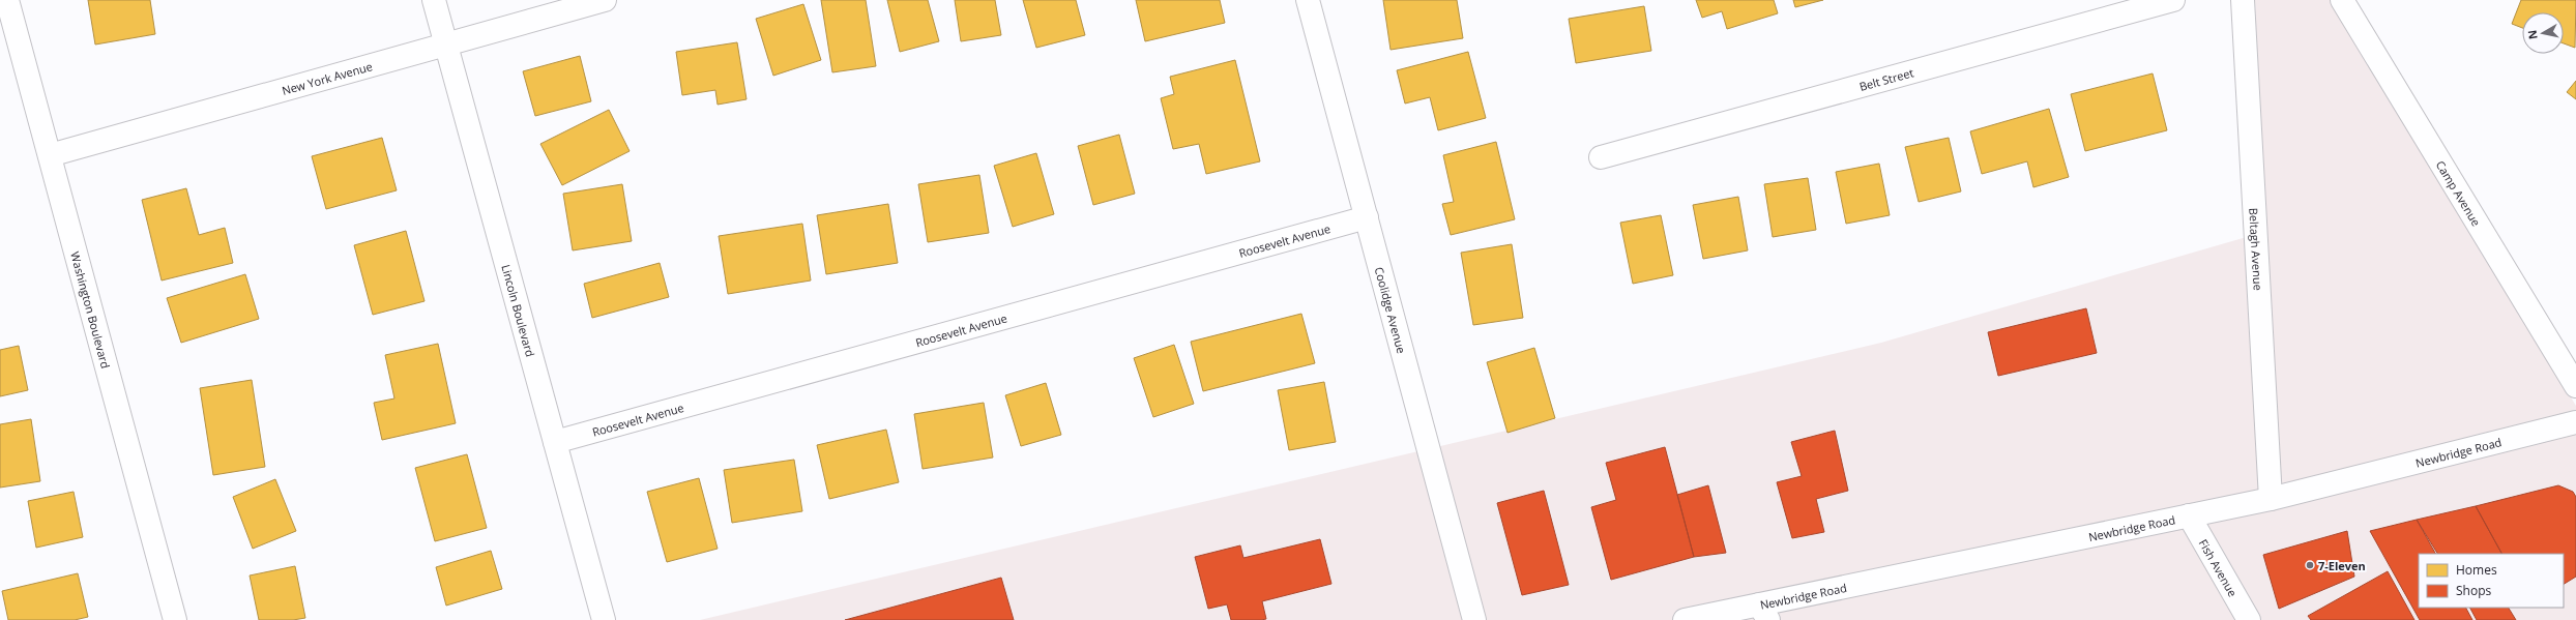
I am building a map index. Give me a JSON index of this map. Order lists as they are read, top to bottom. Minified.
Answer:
{"streets":{"street":["New York Avenue","Belt Street","Camp Avenue","Roosevelt Avenue","Beltagh Avenue","Washington Boulevard","Lincoln Boulevard","Coolidge Avenue","Newbridge Road","Fish Avenue"]},"crossings":[["New York Avenue","Washington Boulevard"],["New York Avenue","Lincoln Boulevard"],["Roosevelt Avenue","Lincoln Boulevard"],["Roosevelt Avenue","Coolidge Avenue"],["Beltagh Avenue","Newbridge Road"],["Newbridge Road","Fish Avenue"]],"places":["7-Eleven"],"legend":["Homes","Shops"],"north":"left"}
